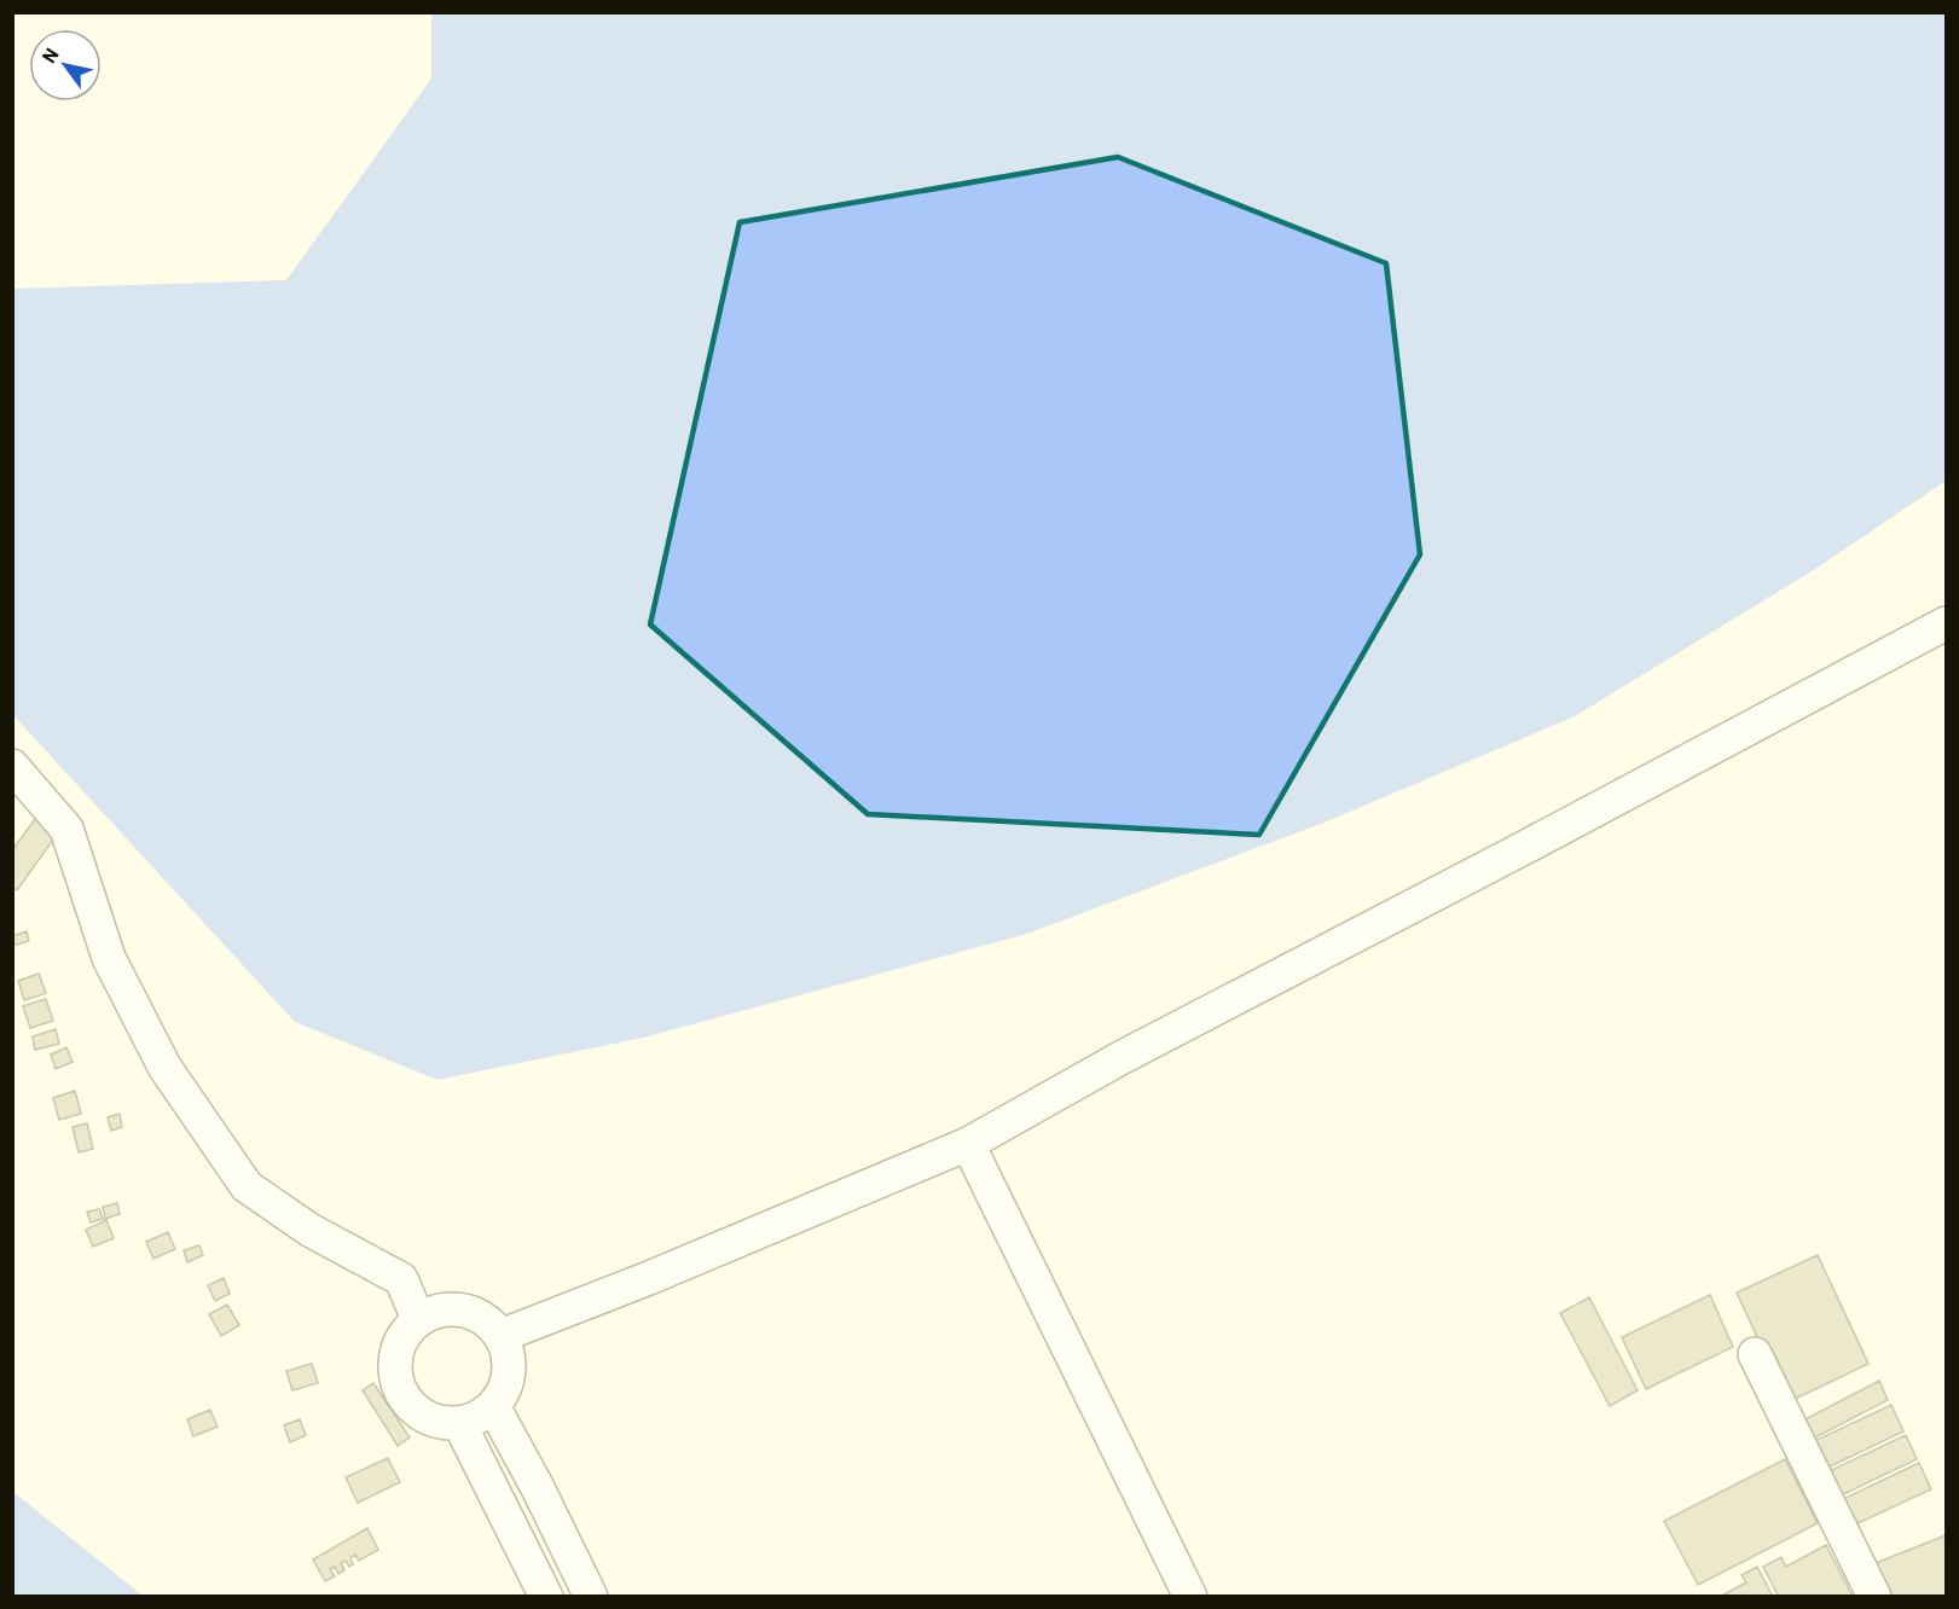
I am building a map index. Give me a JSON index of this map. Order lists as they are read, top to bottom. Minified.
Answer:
{"north":"top left"}
